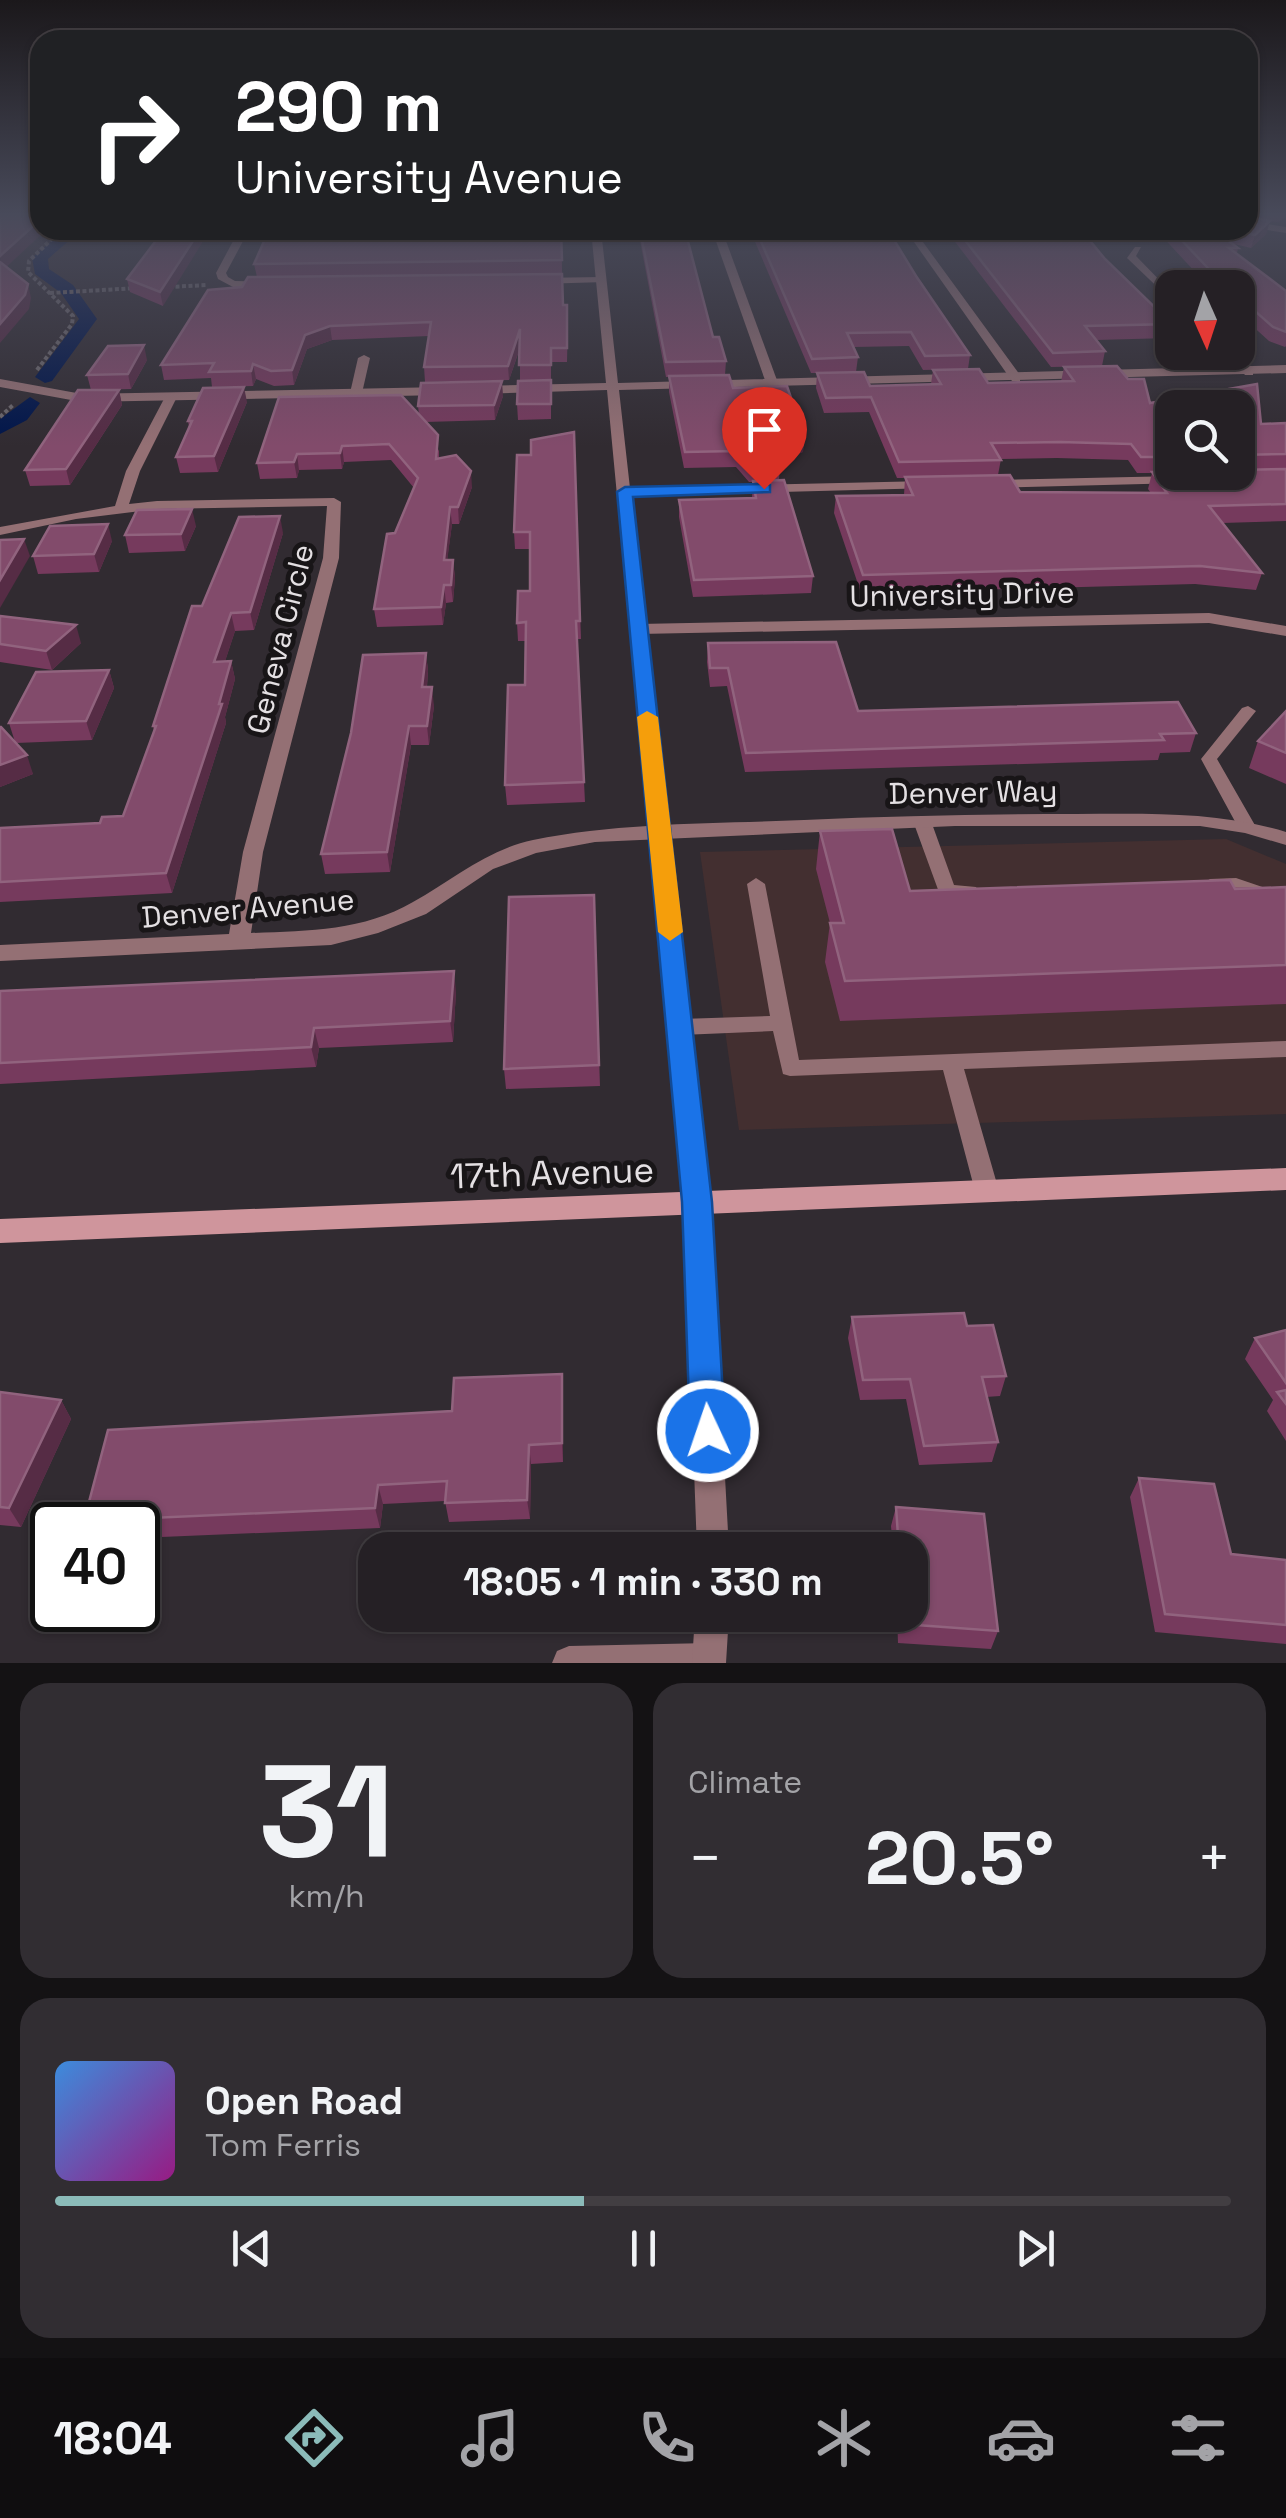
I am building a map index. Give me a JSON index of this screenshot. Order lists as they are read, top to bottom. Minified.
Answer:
{"streets":{"main road":["17th Avenue"],"street":["University Drive","Geneva Circle","Denver Way","Denver Avenue"]},"crossings":[["Geneva Circle","Denver Avenue"],["Denver Way","Denver Avenue"]],"north":"bottom","page":{"turn":["290 m","University Avenue"],"limit":"40","trip":"18:05 · 1 min · 330 m","tile":[["31","km/h"],"Climate"],"heat":["−","20.5°","+"],"song":["Open Road","Tom Ferris"],"tabs":"18:04"}}
